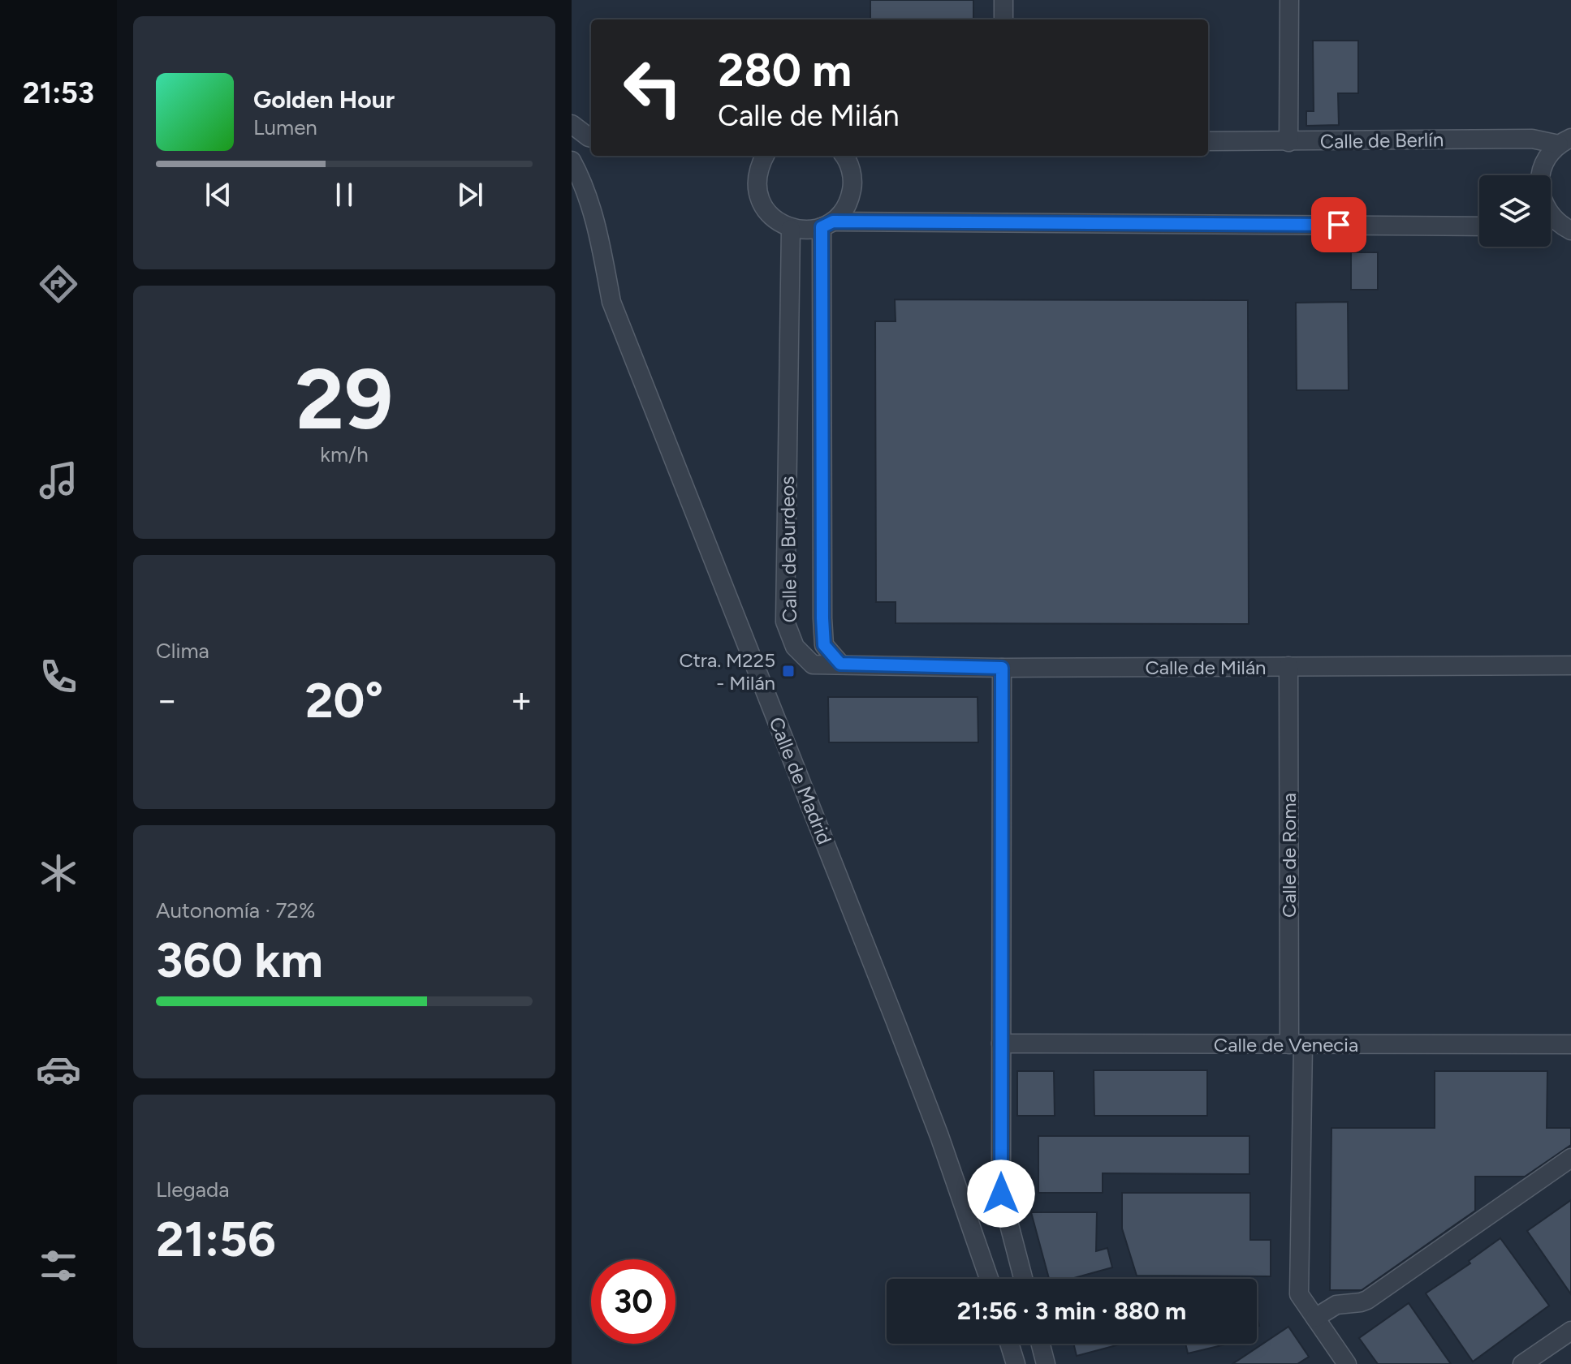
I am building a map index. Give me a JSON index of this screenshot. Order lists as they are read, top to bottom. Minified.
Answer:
{"streets":{"street":["Calle de Berlín","Calle de Burdeos","Calle de Milán","Calle de Madrid","Calle de Roma","Calle de Venecia"]},"crossings":[["Calle de Burdeos","Calle de Milán"],["Calle de Milán","Calle de Roma"],["Calle de Roma","Calle de Venecia"]],"places":{"transit":["Ctra. M225 - Milán"]},"page":{"tabs":"21:53","turn":["280 m","Calle de Milán"],"song":["Golden Hour","Lumen"],"tile":[["29","km/h"],"Clima",["Autonomía · 72%","360 km"],["Llegada","21:56"]],"heat":["−","20°","+"],"limit":"30","trip":"21:56 · 3 min · 880 m"}}
